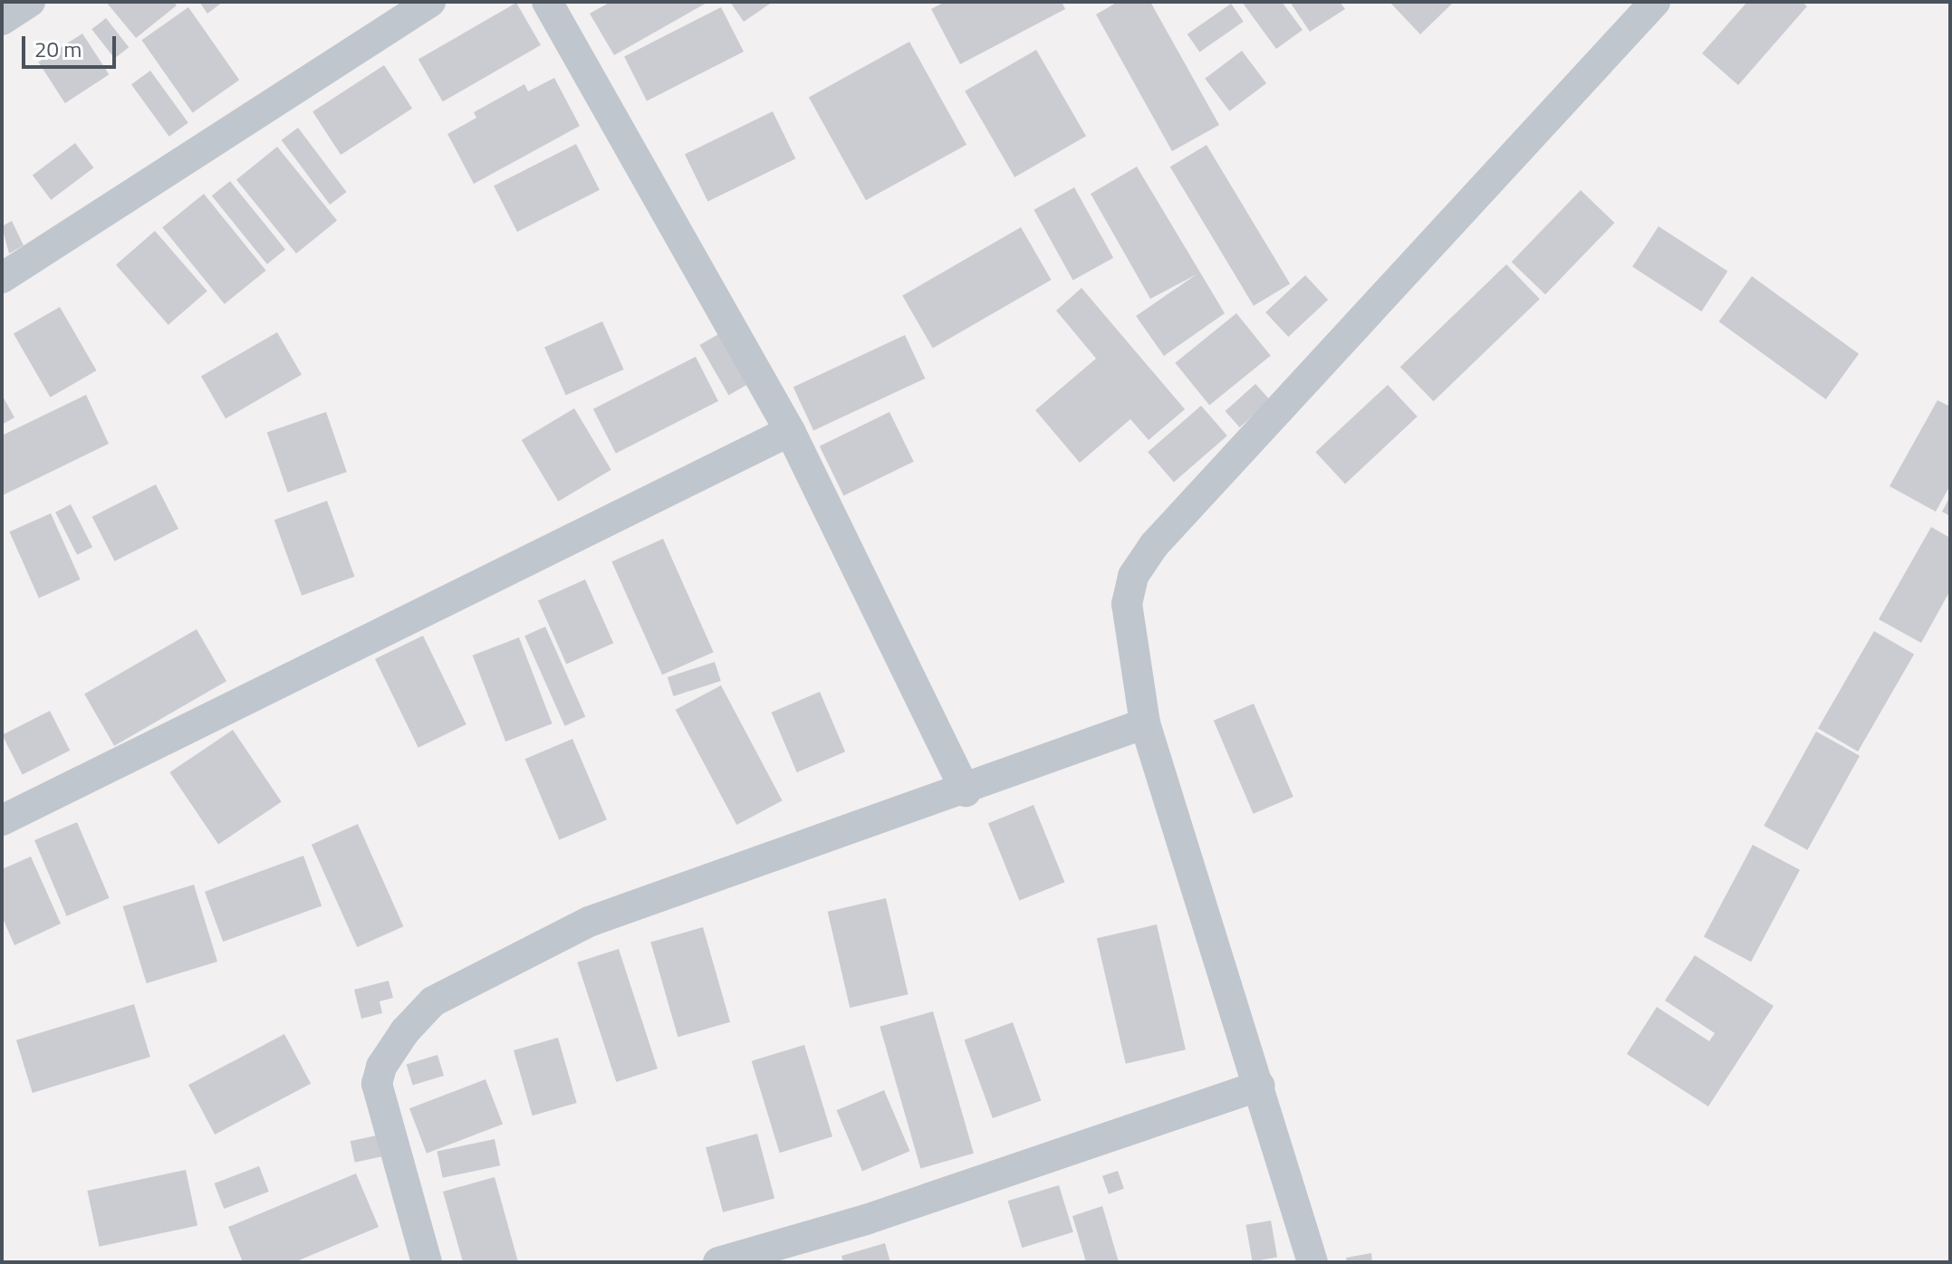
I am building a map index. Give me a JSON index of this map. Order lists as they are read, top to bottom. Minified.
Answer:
{"scale_bar":"20 m"}
